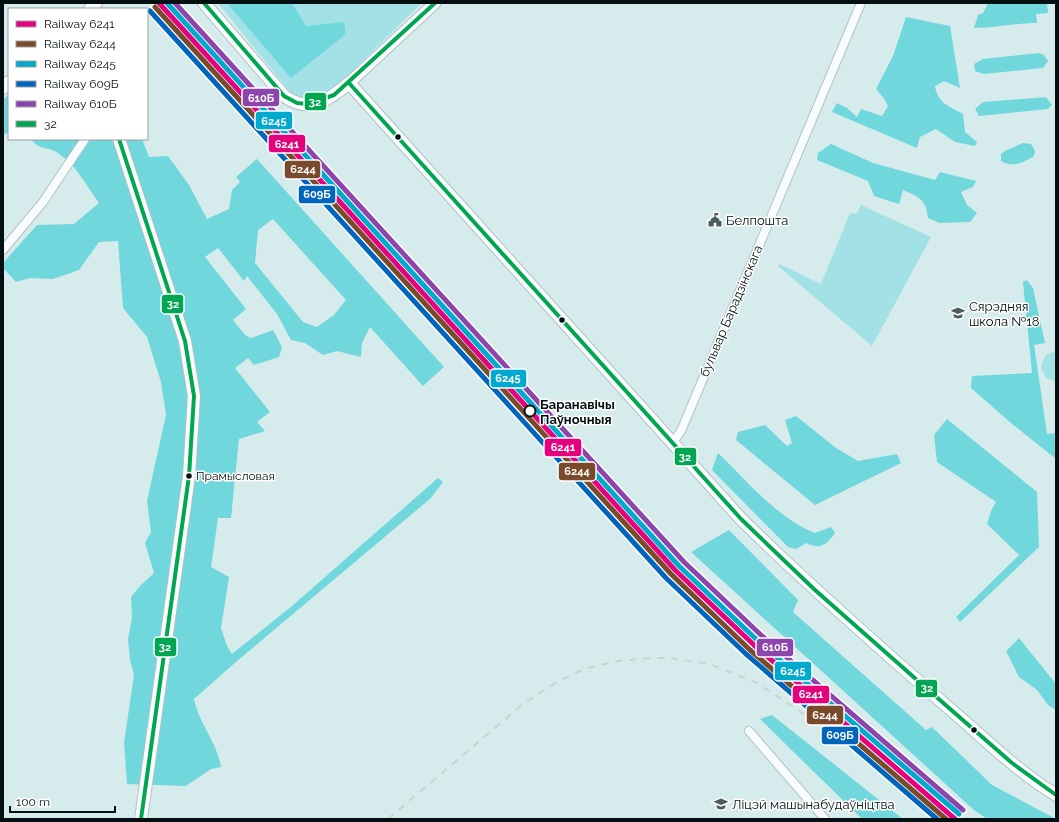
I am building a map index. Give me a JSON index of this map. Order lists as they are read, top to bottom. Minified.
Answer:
{"streets":{"street":["бульвар Барадзінскага"]},"places":{"public building":["Белпошта"],"school or university":["Сярэдняя школа №18","Ліцэй машынабудаўніцтва"],"other":["Баранавічы Паўночныя","Прамысловая"]},"lines":["rail line 6241","rail line 6245","rail line 610Б","transit line 32","rail line 6244","rail line 609Б"],"legend":["Railway 6241","Railway 6244","Railway 6245","Railway 609Б","Railway 610Б","32"],"scale_bar":"100 m"}
